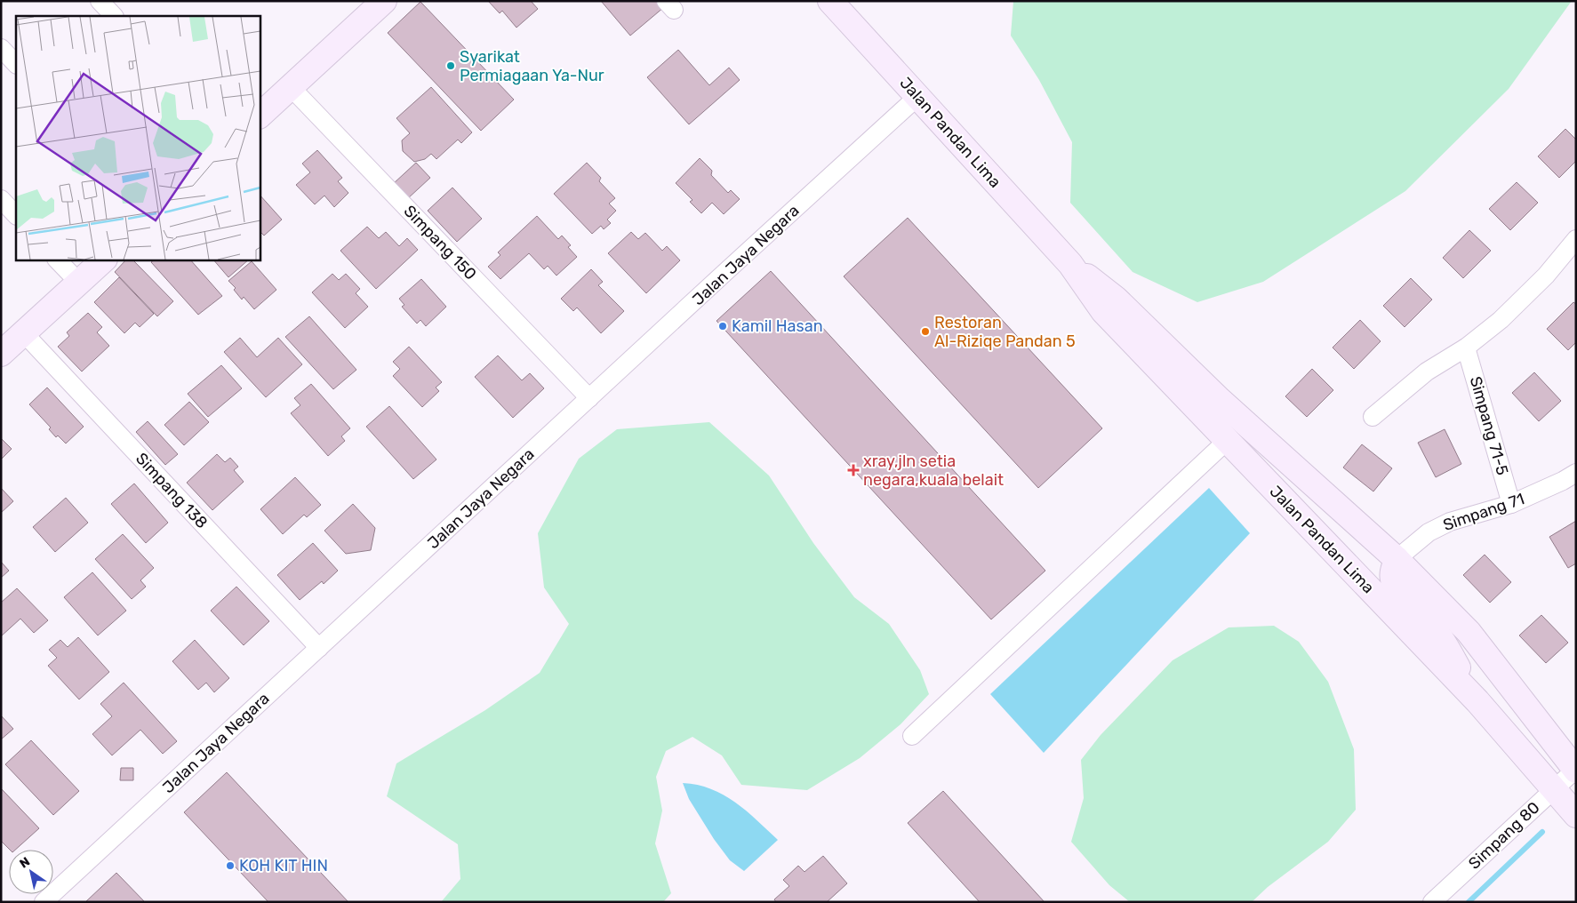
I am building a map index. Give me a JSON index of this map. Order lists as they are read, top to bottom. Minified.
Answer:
{"streets":{"main road":["Jalan Pandan Lima"],"street":["Simpang 150","Jalan Jaya Negara","Simpang 71-5","Simpang 138","Simpang 71","Simpang 80"]},"crossings":[["Jalan Pandan Lima","Jalan Jaya Negara"],["Jalan Pandan Lima","Simpang 71"],["Jalan Pandan Lima","Simpang 80"],["Simpang 150","Jalan Jaya Negara"],["Jalan Jaya Negara","Simpang 138"],["Simpang 71-5","Simpang 71"]],"places":{"other":["Syarikat Permiagaan Ya-Nur","Kamil Hasan","Restoran Al-Riziqe Pandan 5","KOH KIT HIN"],"health":["xray,jln setia negara,kuala belait"]},"north":"top left"}
